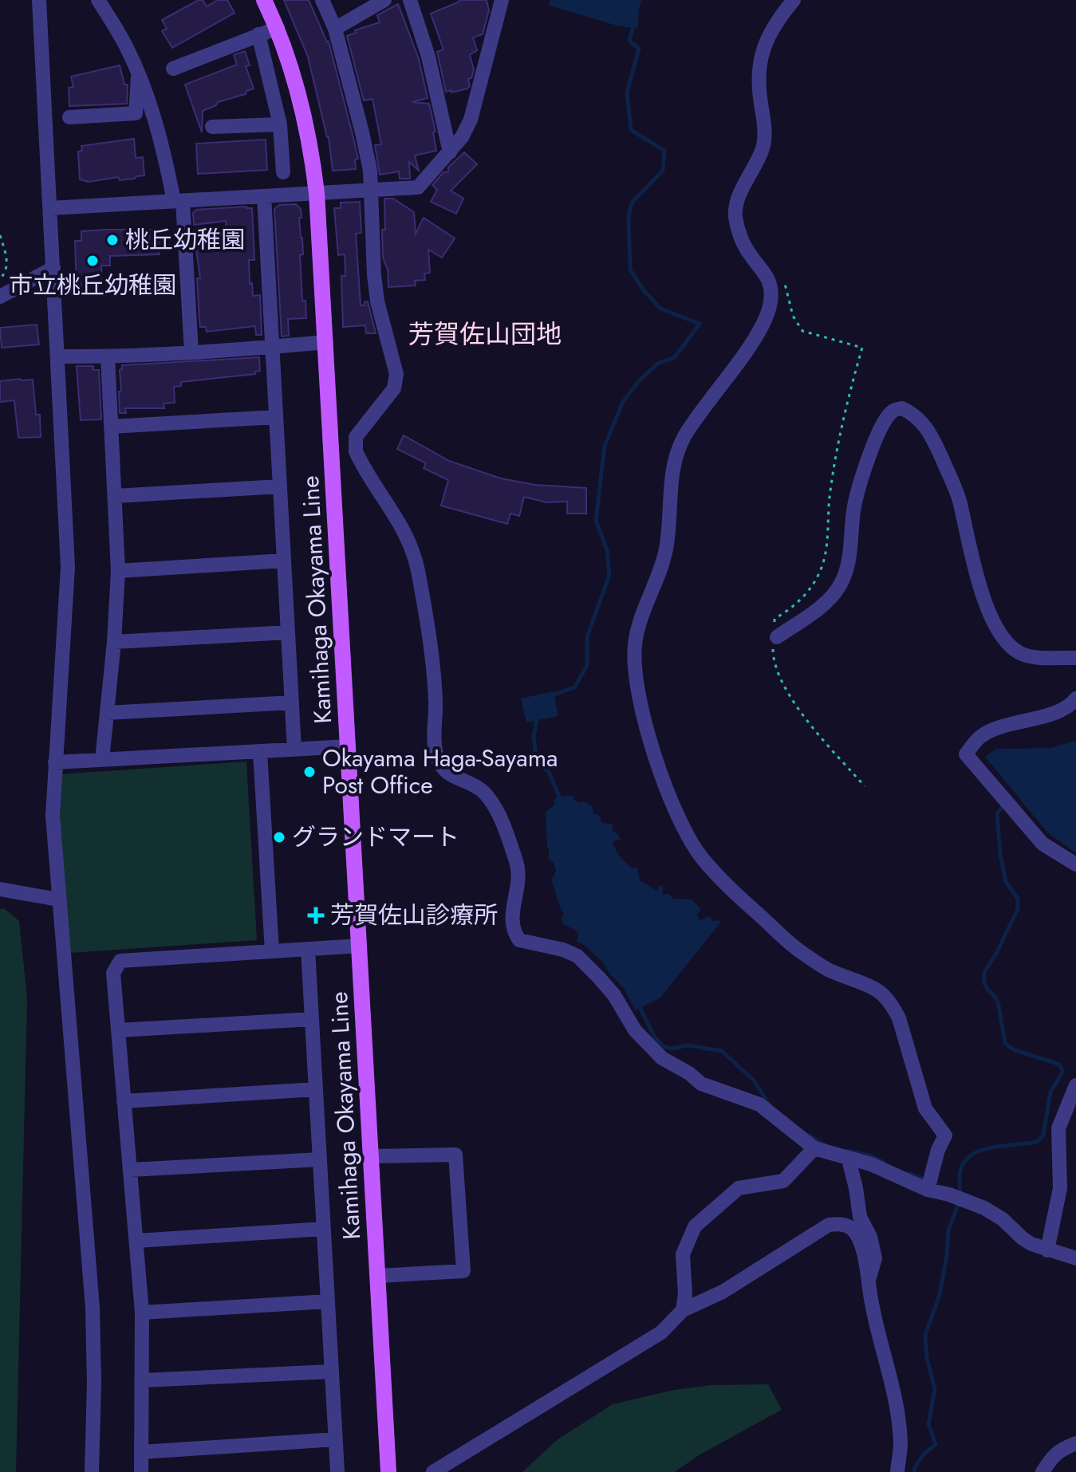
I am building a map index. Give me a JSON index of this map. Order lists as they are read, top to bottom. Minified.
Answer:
{"streets":{"main road":["Kamihaga Okayama Line"]},"districts":["芳賀佐山団地"],"places":{"other":["桃丘幼稚園","市立桃丘幼稚園","Okayama Haga-Sayama Post Office","グランドマート"],"health":["芳賀佐山診療所"]}}
